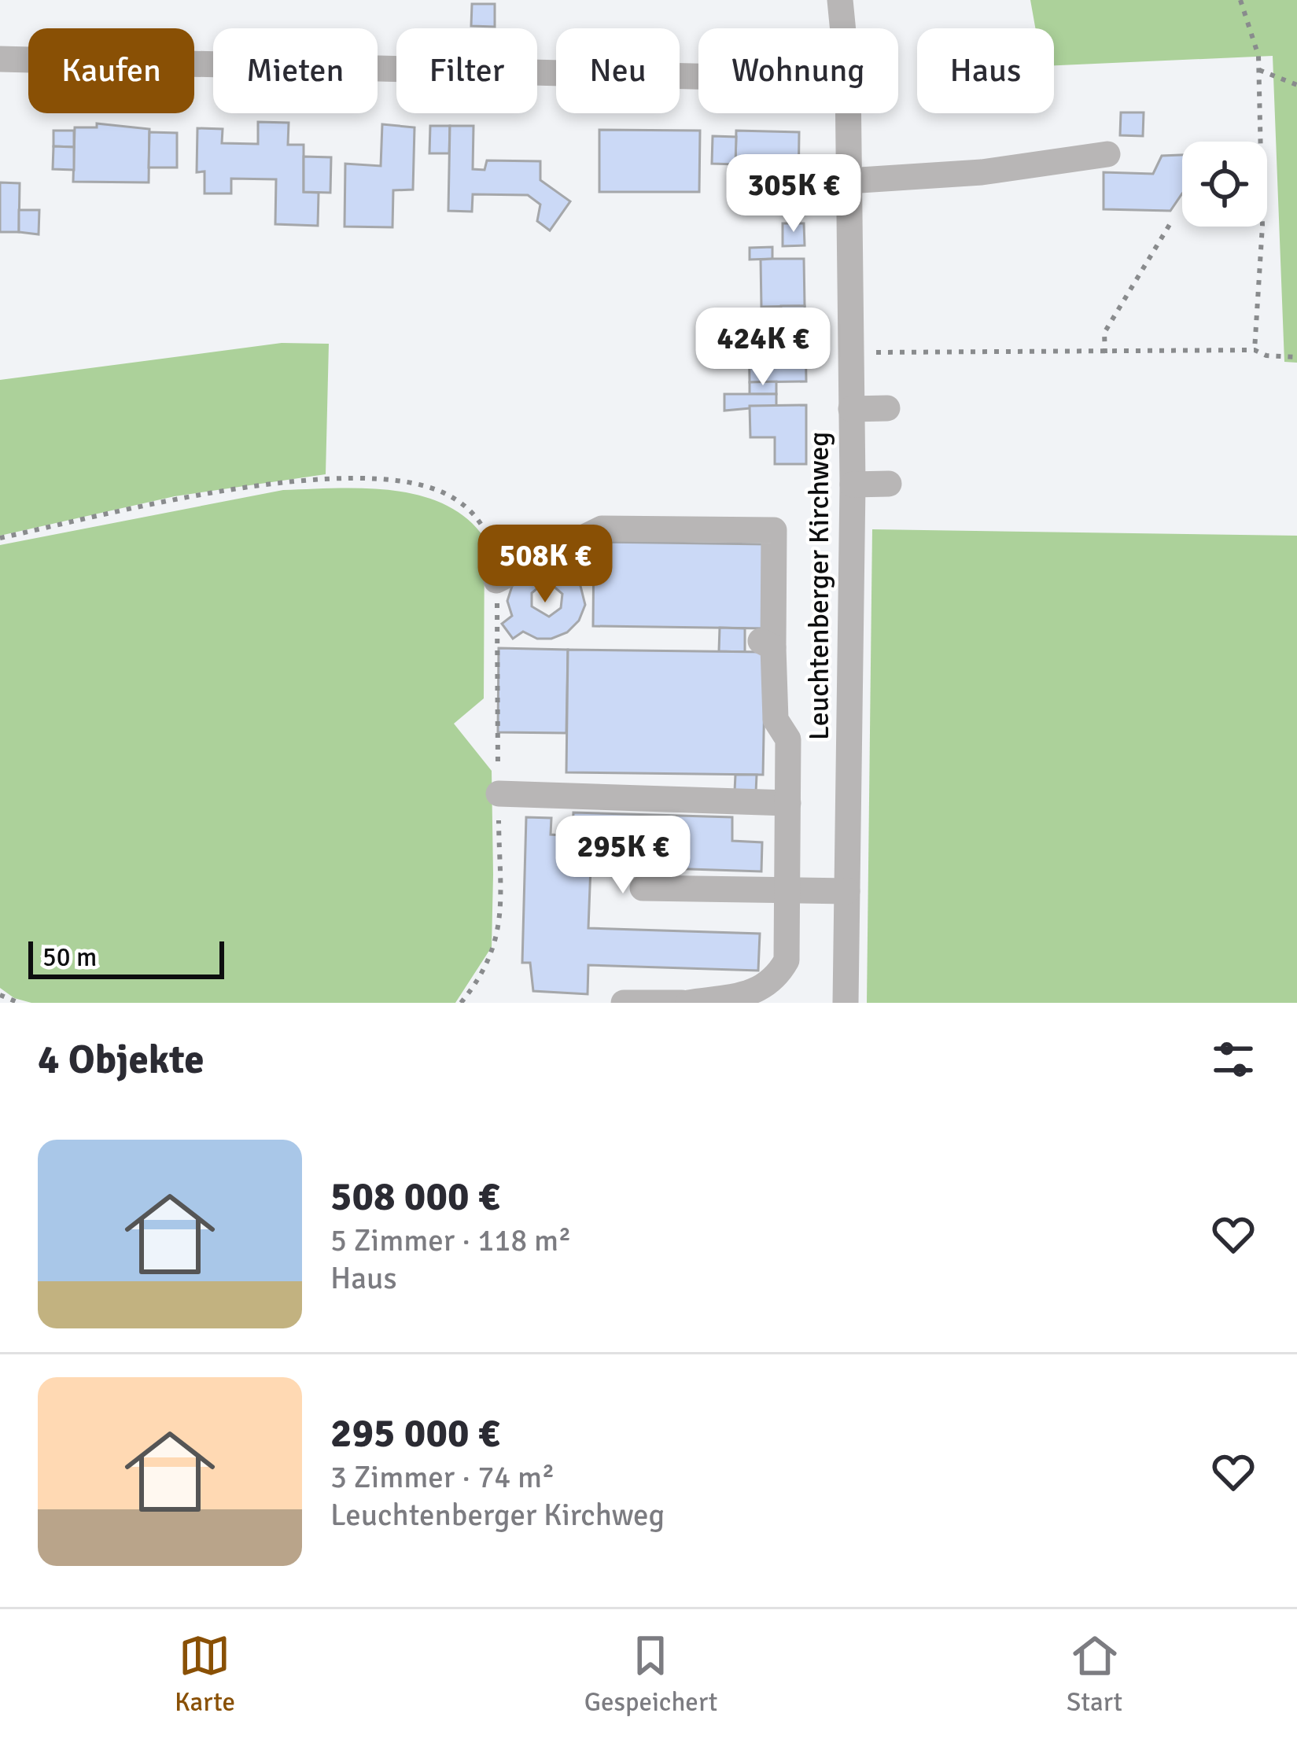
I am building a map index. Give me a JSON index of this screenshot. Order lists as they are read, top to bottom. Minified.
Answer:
{"streets":{"street":["Leuchtenberger Kirchweg"]},"scale_bar":"50 m","page":{"chip":["Kaufen","Mieten","Filter","Neu","Wohnung","Haus"],"price":["305K €","424K €","508K €","295K €"],"scale":"50 m","heading":"4 Objekte","list":[{"name":"508 000 €","note":"5 Zimmer · 118 m² · Haus"},{"name":"295 000 €","note":"3 Zimmer · 74 m² · Leuchtenberger Kirchweg"}],"tabs":["Karte","Gespeichert","Start"]}}
